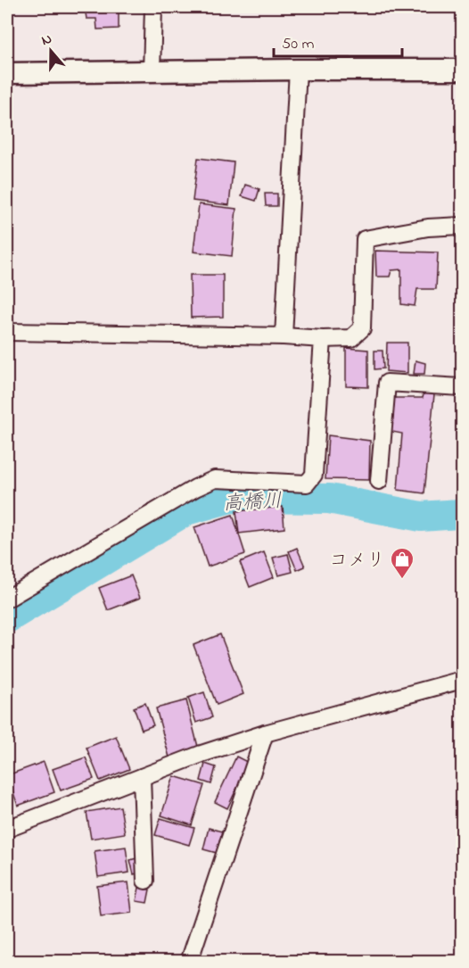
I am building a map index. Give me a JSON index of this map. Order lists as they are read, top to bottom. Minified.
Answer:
{"water":["高橋川"],"places":{"shop":["コメリ"]},"scale_bar":"50 m","north":"top"}
